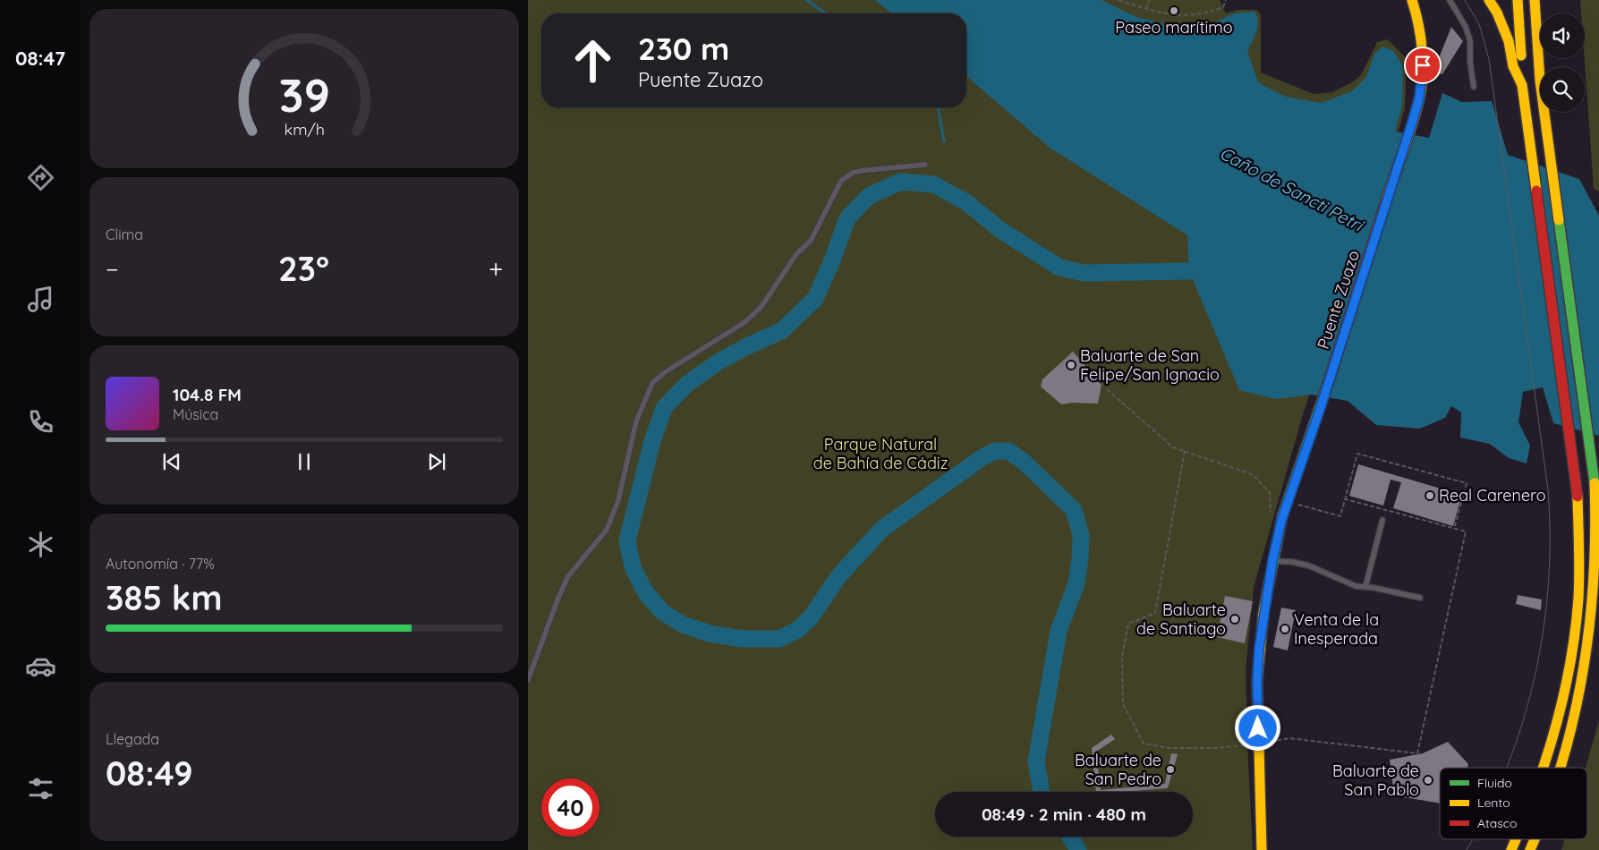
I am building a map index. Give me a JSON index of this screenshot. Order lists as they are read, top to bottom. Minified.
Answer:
{"streets":{"main road":["Puente Zuazo"]},"water":["Caño de Sancti Petri"],"parks":["Parque Natural de Bahía de Cádiz"],"places":["Paseo marítimo","Baluarte de San Felipe/San Ignacio","Real Carenero","Baluarte de Santiago","Venta de la Inesperada","Baluarte de San Pedro","Baluarte de San Pablo"],"legend":["Fluido","Lento","Atasco"],"page":{"tabs":"08:47","turn":["230 m","Puente Zuazo"],"tile":["Clima",["Autonomía · 77%","385 km"],["Llegada","08:49"]],"heat":["−","23°","+"],"song":["104.8 FM","Música"],"limit":"40","trip":"08:49 · 2 min · 480 m","gauge":["39","km/h"]}}
